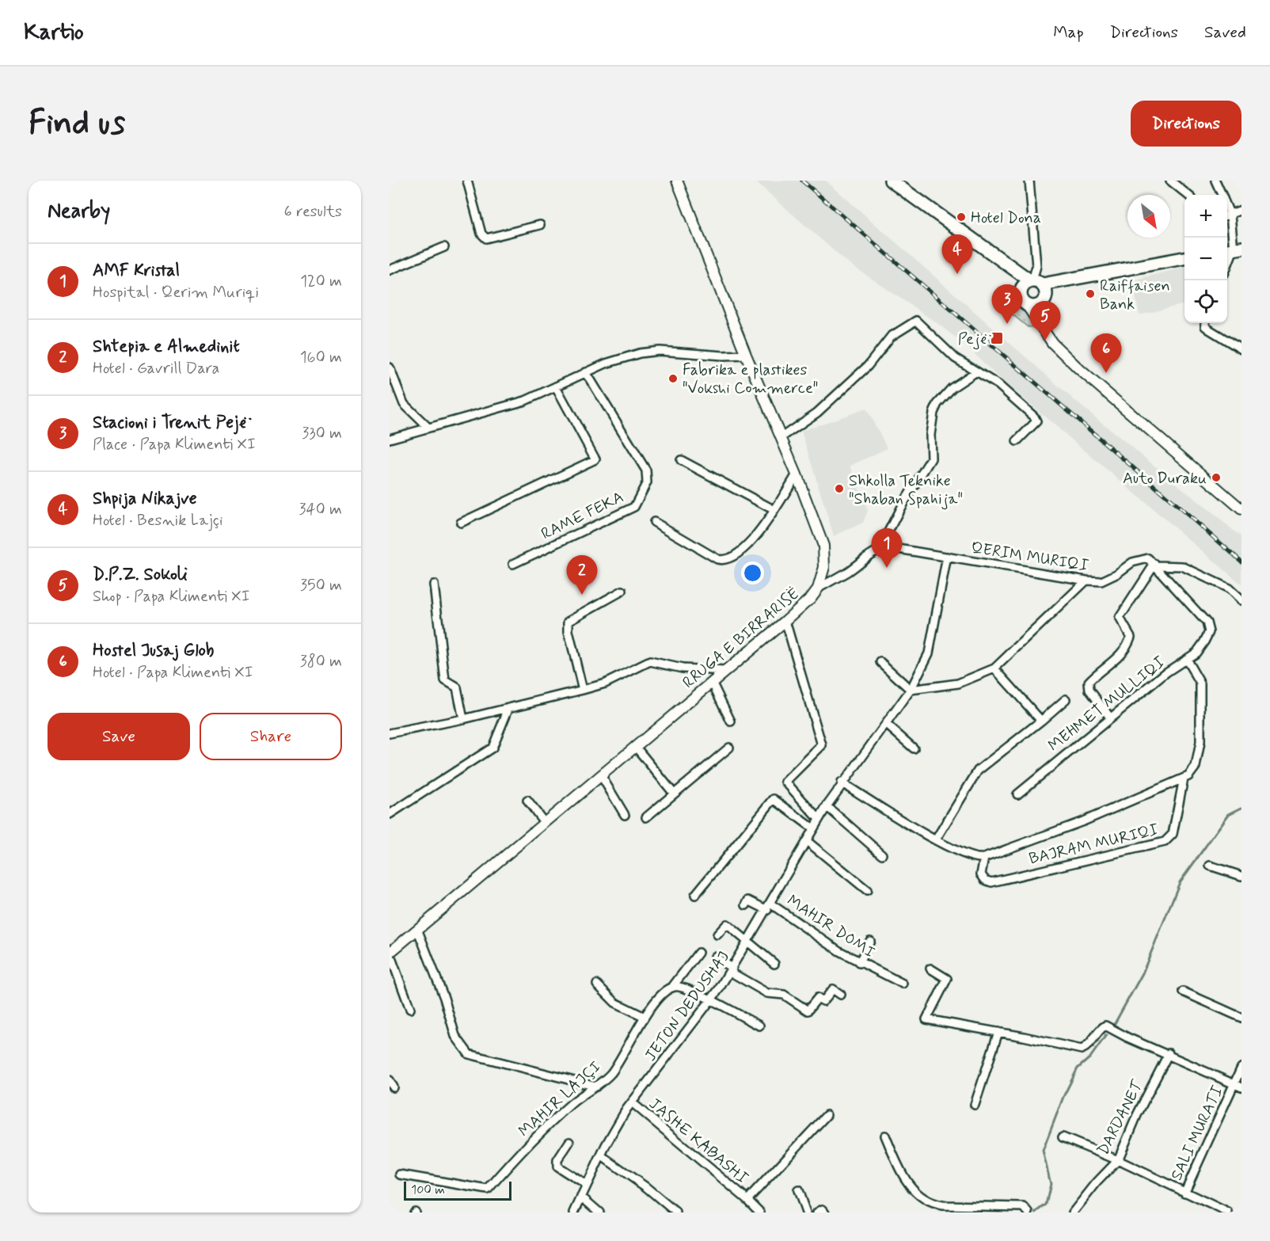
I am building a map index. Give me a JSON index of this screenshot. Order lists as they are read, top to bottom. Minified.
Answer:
{"streets":{"street":["RAME FEKA","QERIM MURIQI","RRUGA E BIRRARISË","MEHMET MULLIQI","BAJRAM MURIQI","MAHIR DOMI","JETON DEDUSHAJ","MAHIR LAJÇI","DARDANET","SALI MURATI","JASHE KABASHI"]},"crossings":[["QERIM MURIQI","MEHMET MULLIQI"],["QERIM MURIQI","JETON DEDUSHAJ"],["MEHMET MULLIQI","BAJRAM MURIQI"],["MAHIR DOMI","JETON DEDUSHAJ"],["JETON DEDUSHAJ","JASHE KABASHI"]],"places":{"other":["Hotel Dona","Raiffaisen Bank","Fabrika e plastikes \"Vokshi Commerce\"","Auto Duraku","Shkolla Teknike \"Shaban Spahija\""],"transit":["Pejë"]},"scale_bar":"100 m","north":"bottom right","page":{"header":"Kartio","nav":["Map","Directions","Saved"],"buttons":["Directions",["Save","Share"]],"title":"Find us","heading":["Nearby","6 results"],"map_buttons":["+","−"],"pins":["4","3","5","6","1","2"],"list":[{"mark":"1","name":"AMF Kristal","note":"Hospital · Qerim Muriqi","value":"120 m"},{"mark":"2","name":"Shtepia e Almedinit","note":"Hotel · Gavrill Dara","value":"160 m"},{"mark":"3","name":"Stacioni i Trenit Pejë","note":"Place · Papa Klimenti XI","value":"330 m"},{"mark":"4","name":"Shpija Nikajve","note":"Hotel · Besnik Lajçi","value":"340 m"},{"mark":"5","name":"D.P.Z. Sokoli","note":"Shop · Papa Klimenti XI","value":"350 m"},{"mark":"6","name":"Hostel Jusaj Glob","note":"Hotel · Papa Klimenti XI","value":"380 m"}],"scale":"100 m"}}
